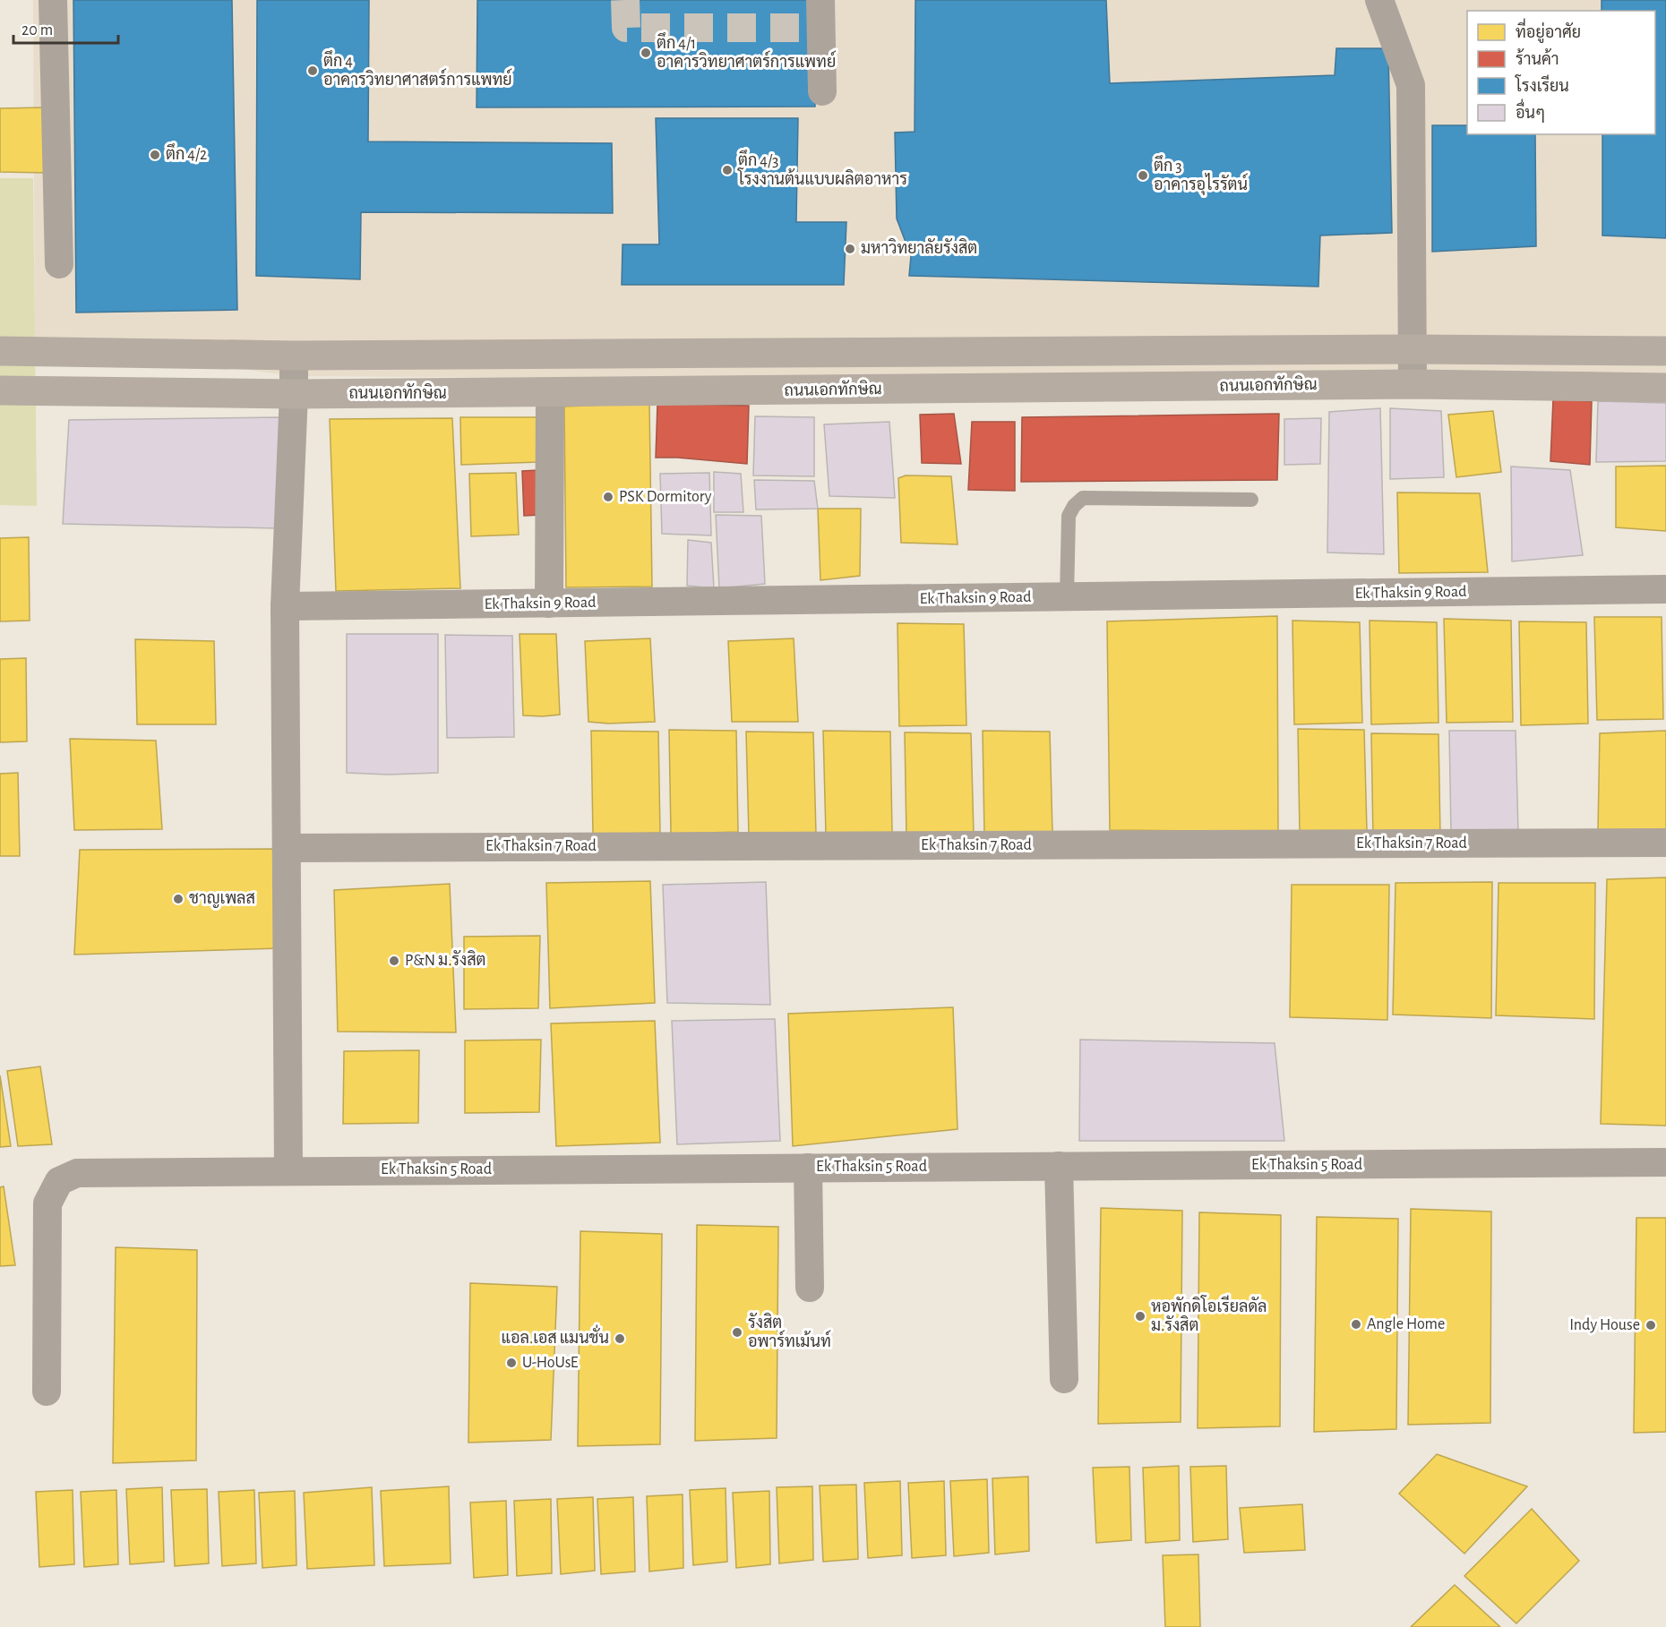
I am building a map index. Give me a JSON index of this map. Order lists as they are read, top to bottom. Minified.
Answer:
{"streets":{"street":["ถนนเอกทักษิณ","Ek Thaksin 9 Road","Ek Thaksin 7 Road","Ek Thaksin 5 Road"]},"places":["ตึก 4/1 อาคารวิทยาศาตร์การแพทย์","ตึก 4 อาคารวิทยาศาสตร์การแพทย์","ตึก 4/2","ตึก 4/3 โรงงานต้นแบบผลิตอาหาร","ตึก 3 อาคารอุไรรัตน์","มหาวิทยาลัยรังสิต","PSK Dormitory","ชาญเพลส","P&N ม.รังสิต","หอพักดิโอเรียลดัล ม.รังสิต","Angle Home","Indy House","รังสิต อพาร์ทเม้นท์","แอล.เอส แมนชั่น","U-HoUsE"],"legend":["ที่อยู่อาศัย","ร้านค้า","โรงเรียน","อื่นๆ"],"scale_bar":"20 m"}
